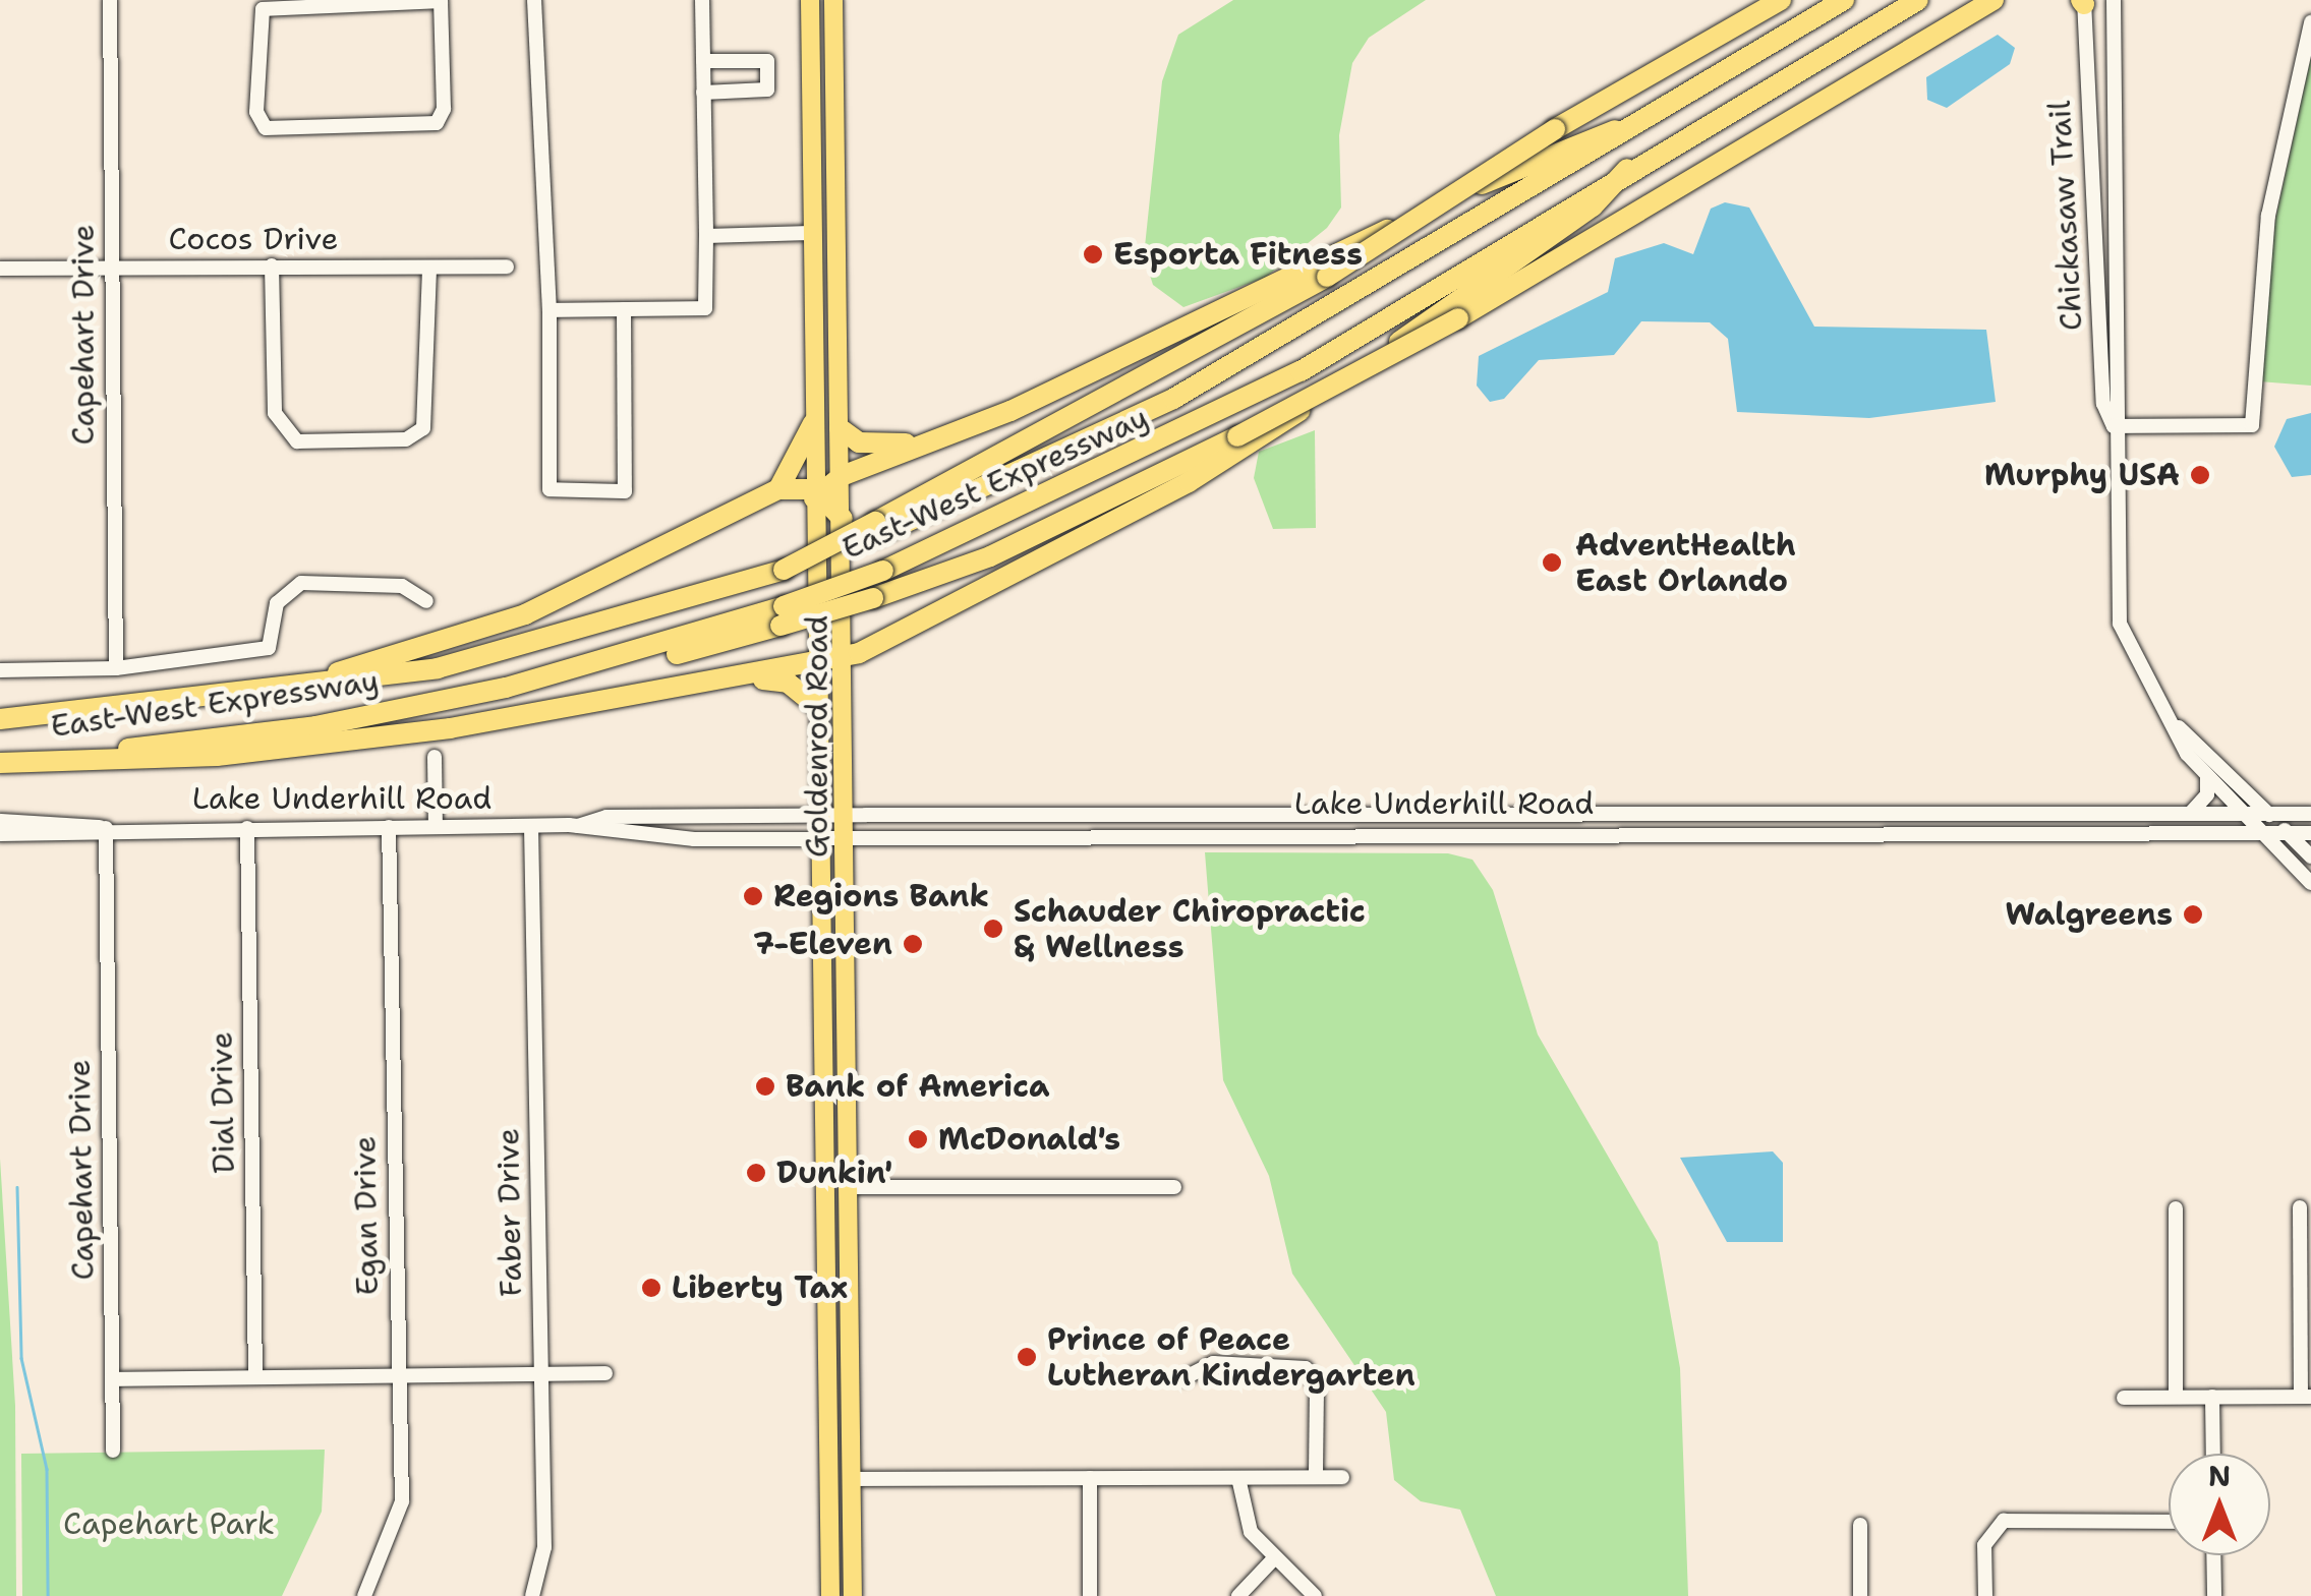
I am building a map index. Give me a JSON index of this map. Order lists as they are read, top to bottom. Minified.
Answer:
{"streets":{"highway":["East-West Expressway"],"main road":["Goldenrod Road"],"street":["Chickasaw Trail","Cocos Drive","Capehart Drive","Lake Underhill Road","Dial Drive","Faber Drive","Egan Drive"]},"crossings":[["Chickasaw Trail","Lake Underhill Road"],["Cocos Drive","Capehart Drive"],["Capehart Drive","Lake Underhill Road"],["Goldenrod Road","Lake Underhill Road"],["Lake Underhill Road","Dial Drive"],["Lake Underhill Road","Faber Drive"],["Lake Underhill Road","Egan Drive"]],"parks":["Capehart Park"],"places":["Esporta Fitness","Murphy USA","AdventHealth East Orlando","Regions Bank","Walgreens","Schauder Chiropractic & Wellness","7-Eleven","Bank of America","McDonald's","Dunkin'","Liberty Tax","Prince of Peace Lutheran Kindergarten"],"north":"top"}
